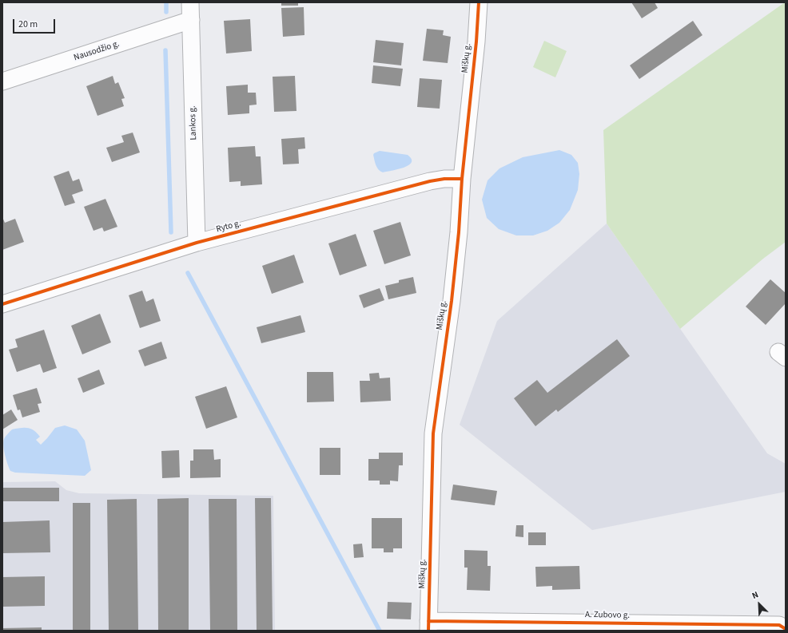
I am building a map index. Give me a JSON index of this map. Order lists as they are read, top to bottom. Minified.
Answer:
{"streets":{"street":["Nausodžio g.","Miškų g.","Lankos g.","Ryto g.","A. Zubovo g."]},"crossings":[["Nausodžio g.","Lankos g."],["Miškų g.","Ryto g."],["Miškų g.","A. Zubovo g."],["Lankos g.","Ryto g."]],"scale_bar":"20 m","north":"top left"}
